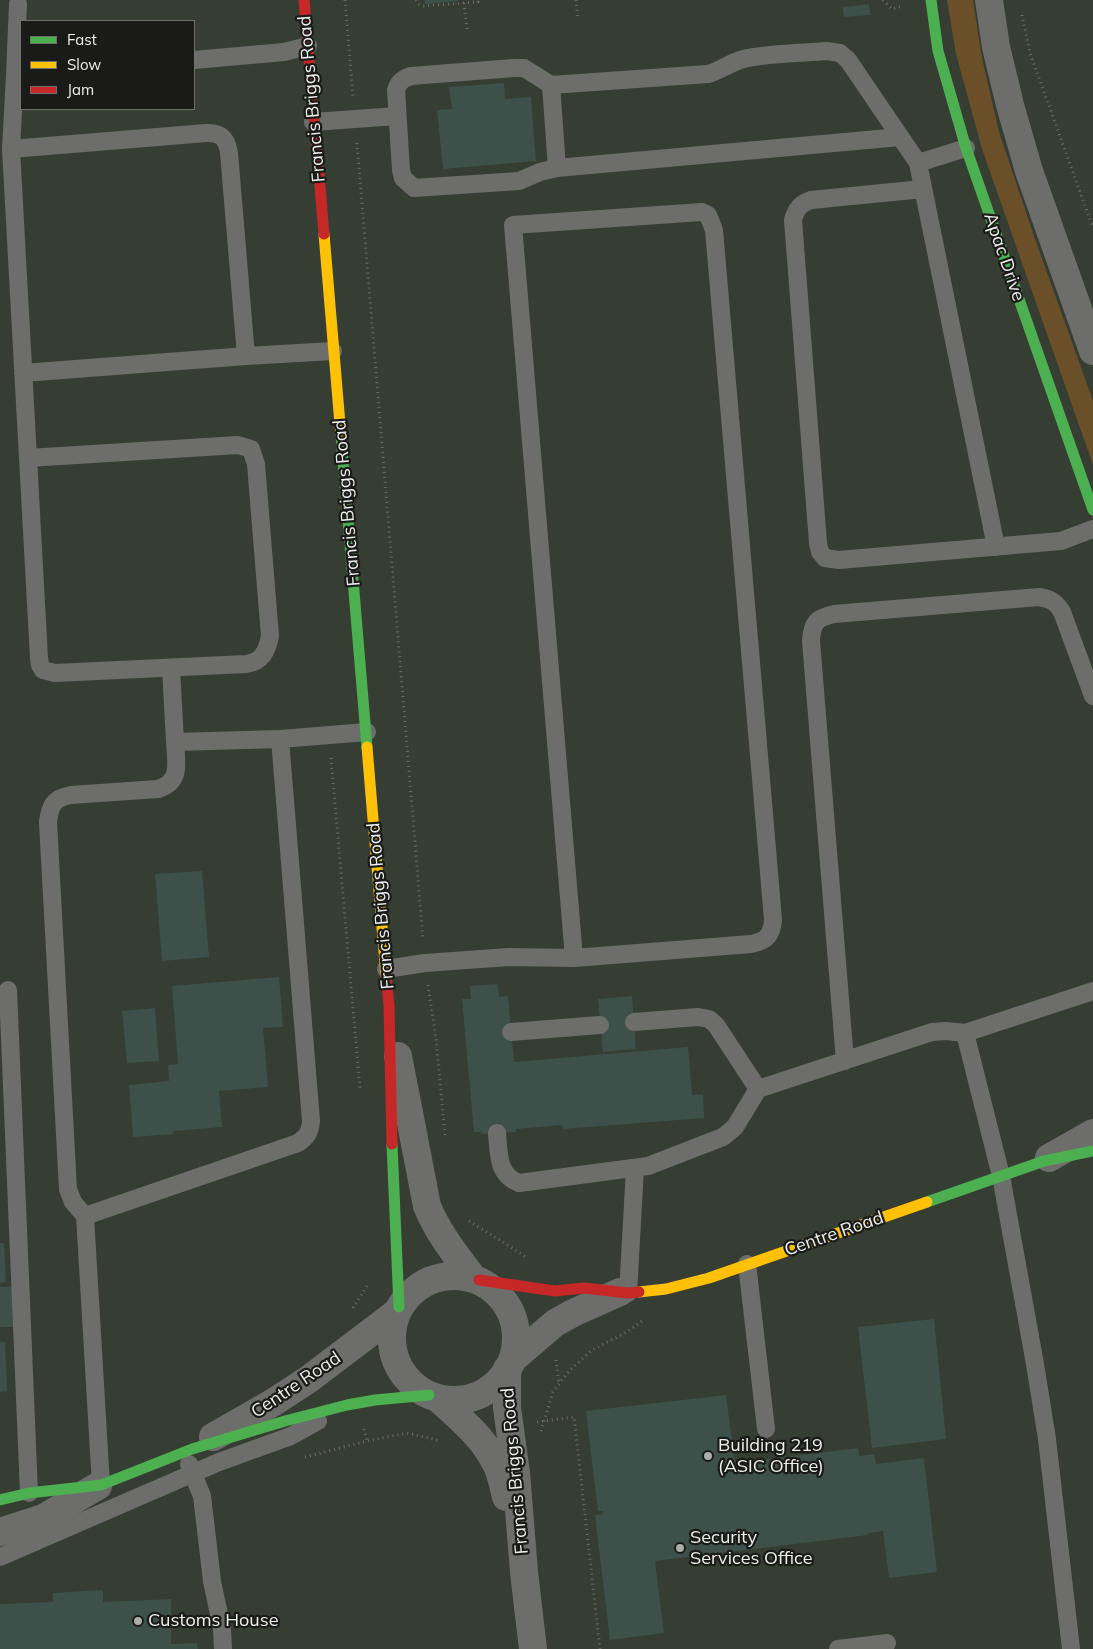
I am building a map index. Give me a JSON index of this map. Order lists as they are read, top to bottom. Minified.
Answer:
{"streets":{"street":["Francis Briggs Road","Apac Drive","Centre Road"]},"crossings":[["Francis Briggs Road","Centre Road"]],"places":["Building 219 (ASIC Office)","Security Services Office","Customs House"],"legend":["Fast","Slow","Jam"]}
